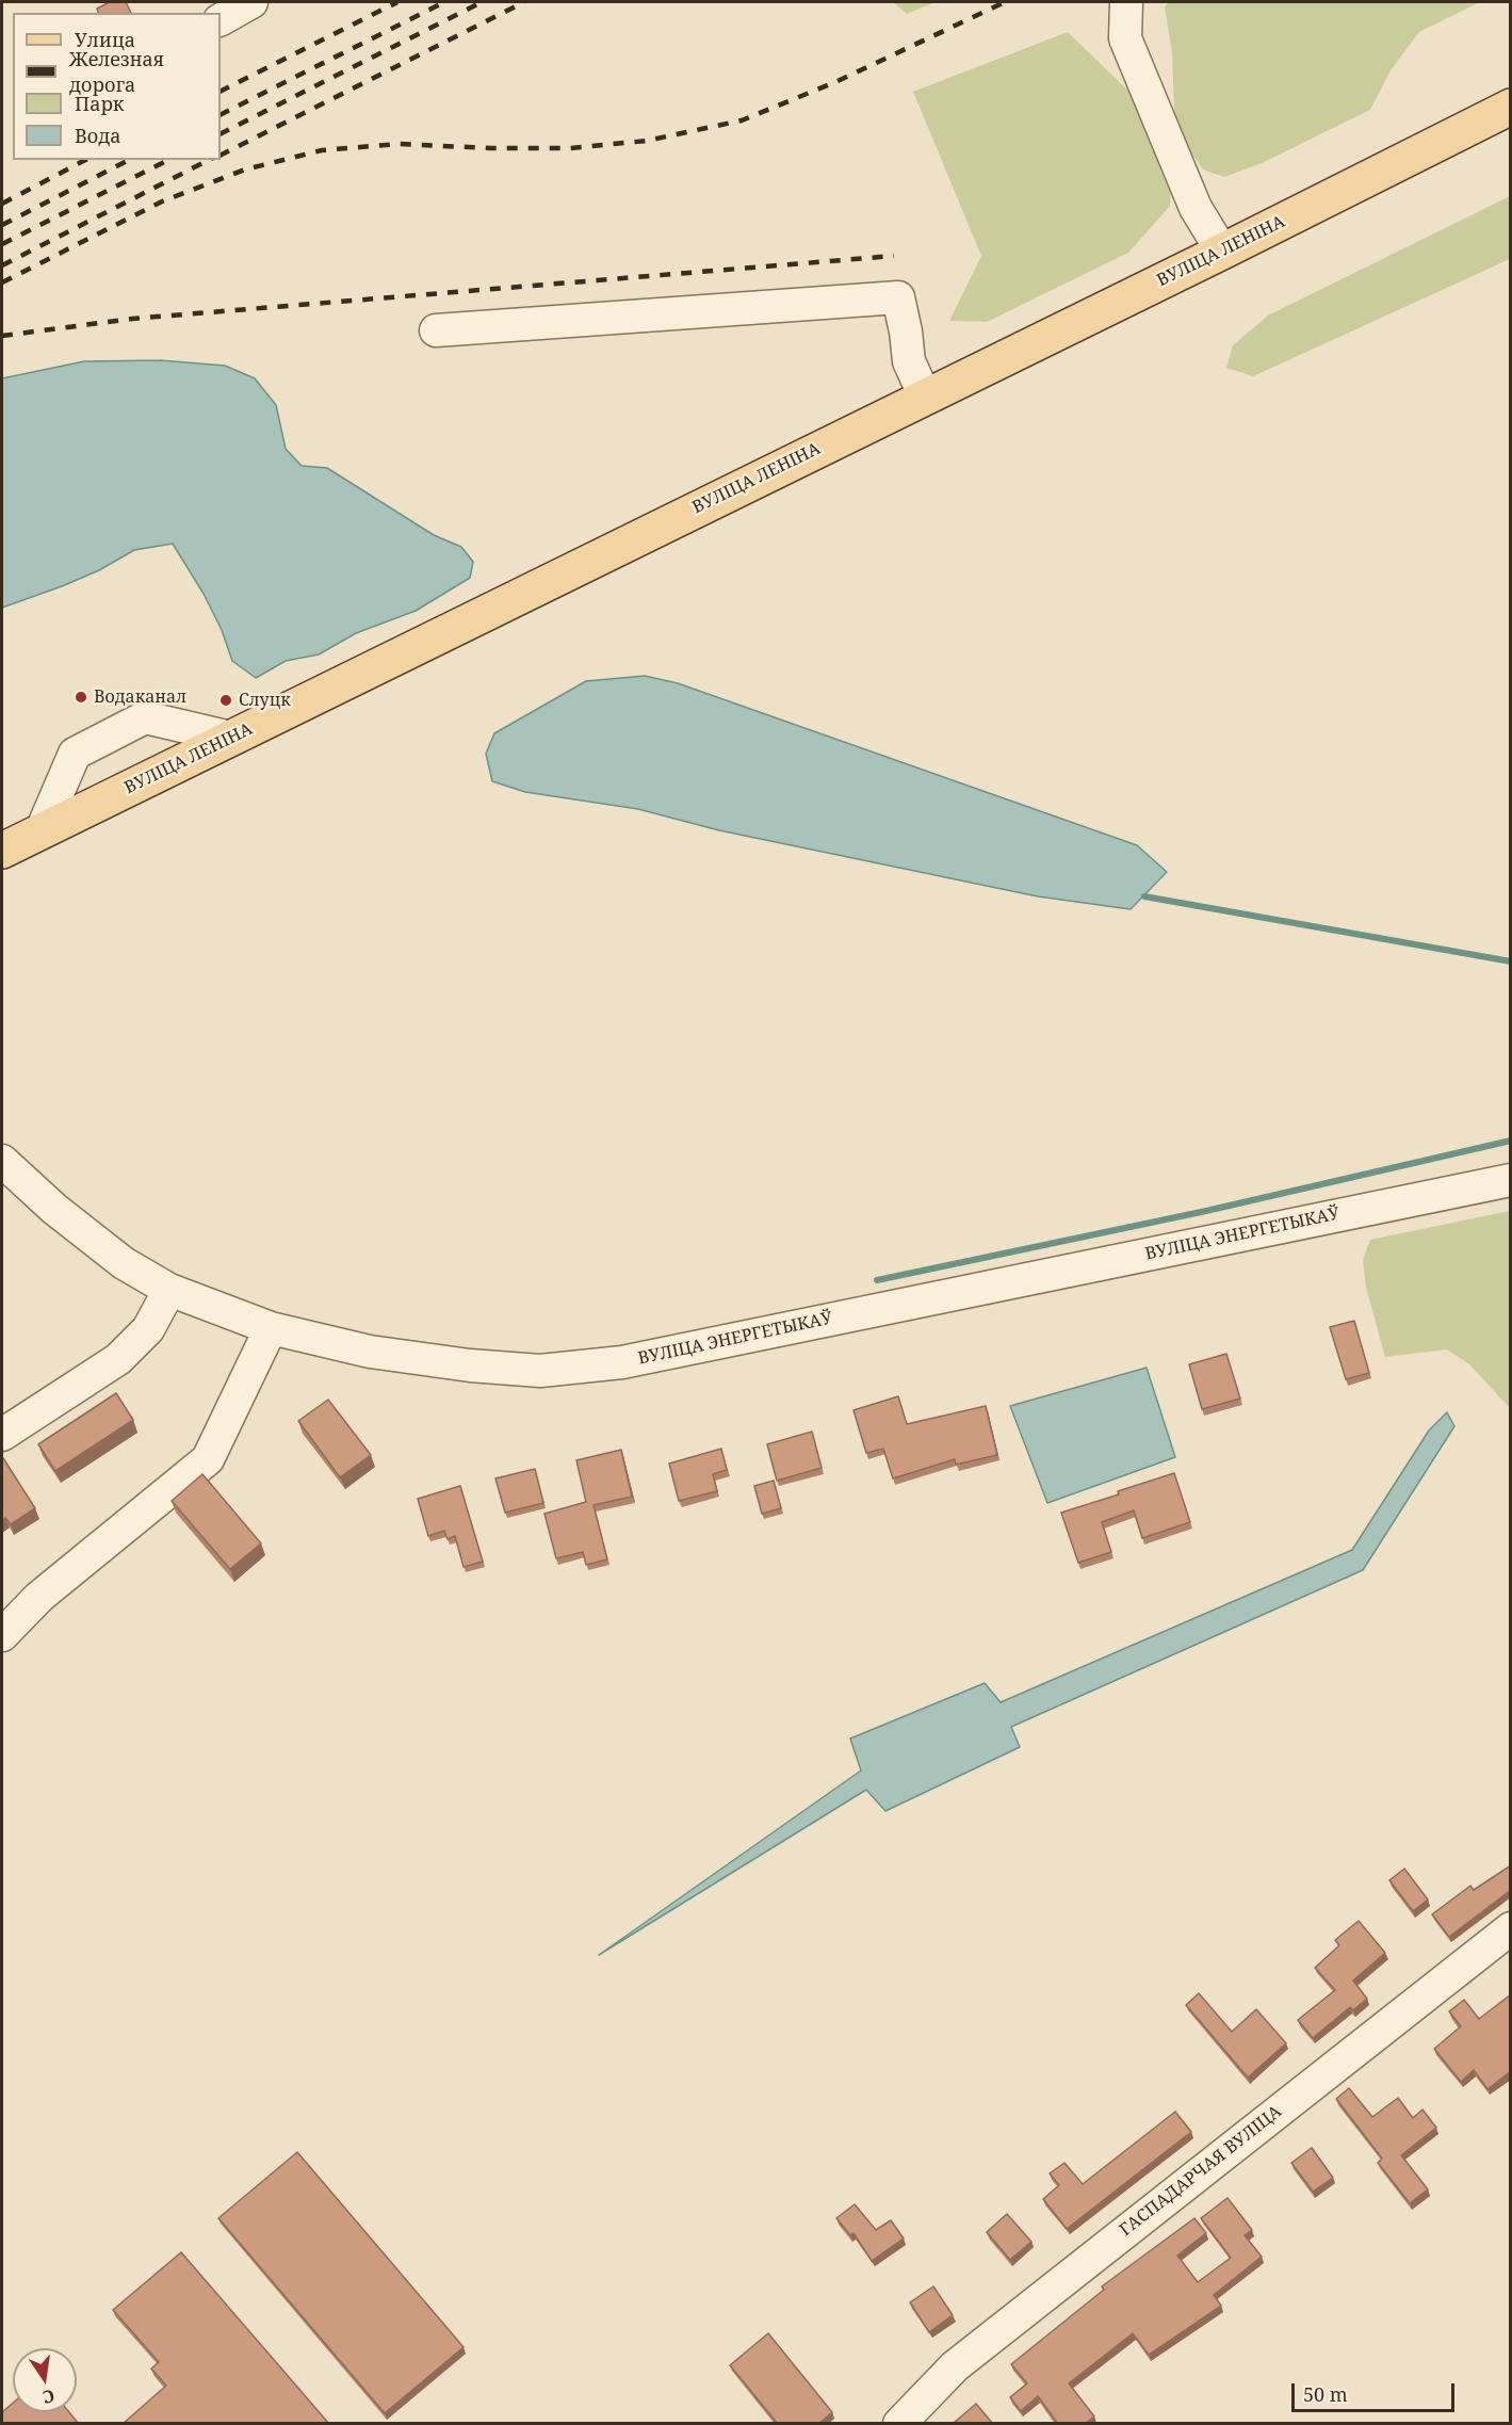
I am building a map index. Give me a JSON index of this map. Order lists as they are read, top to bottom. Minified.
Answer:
{"streets":{"main road":["ВУЛІЦА ЛЕНІНА"],"street":["ВУЛІЦА ЭНЕРГЕТЫКАЎ","ГАСПАДАРЧАЯ ВУЛІЦА"]},"places":["Водаканал","Слуцк"],"legend":["Улица","Железная дорога","Парк","Вода"],"scale_bar":"50 m","north":"bottom"}
